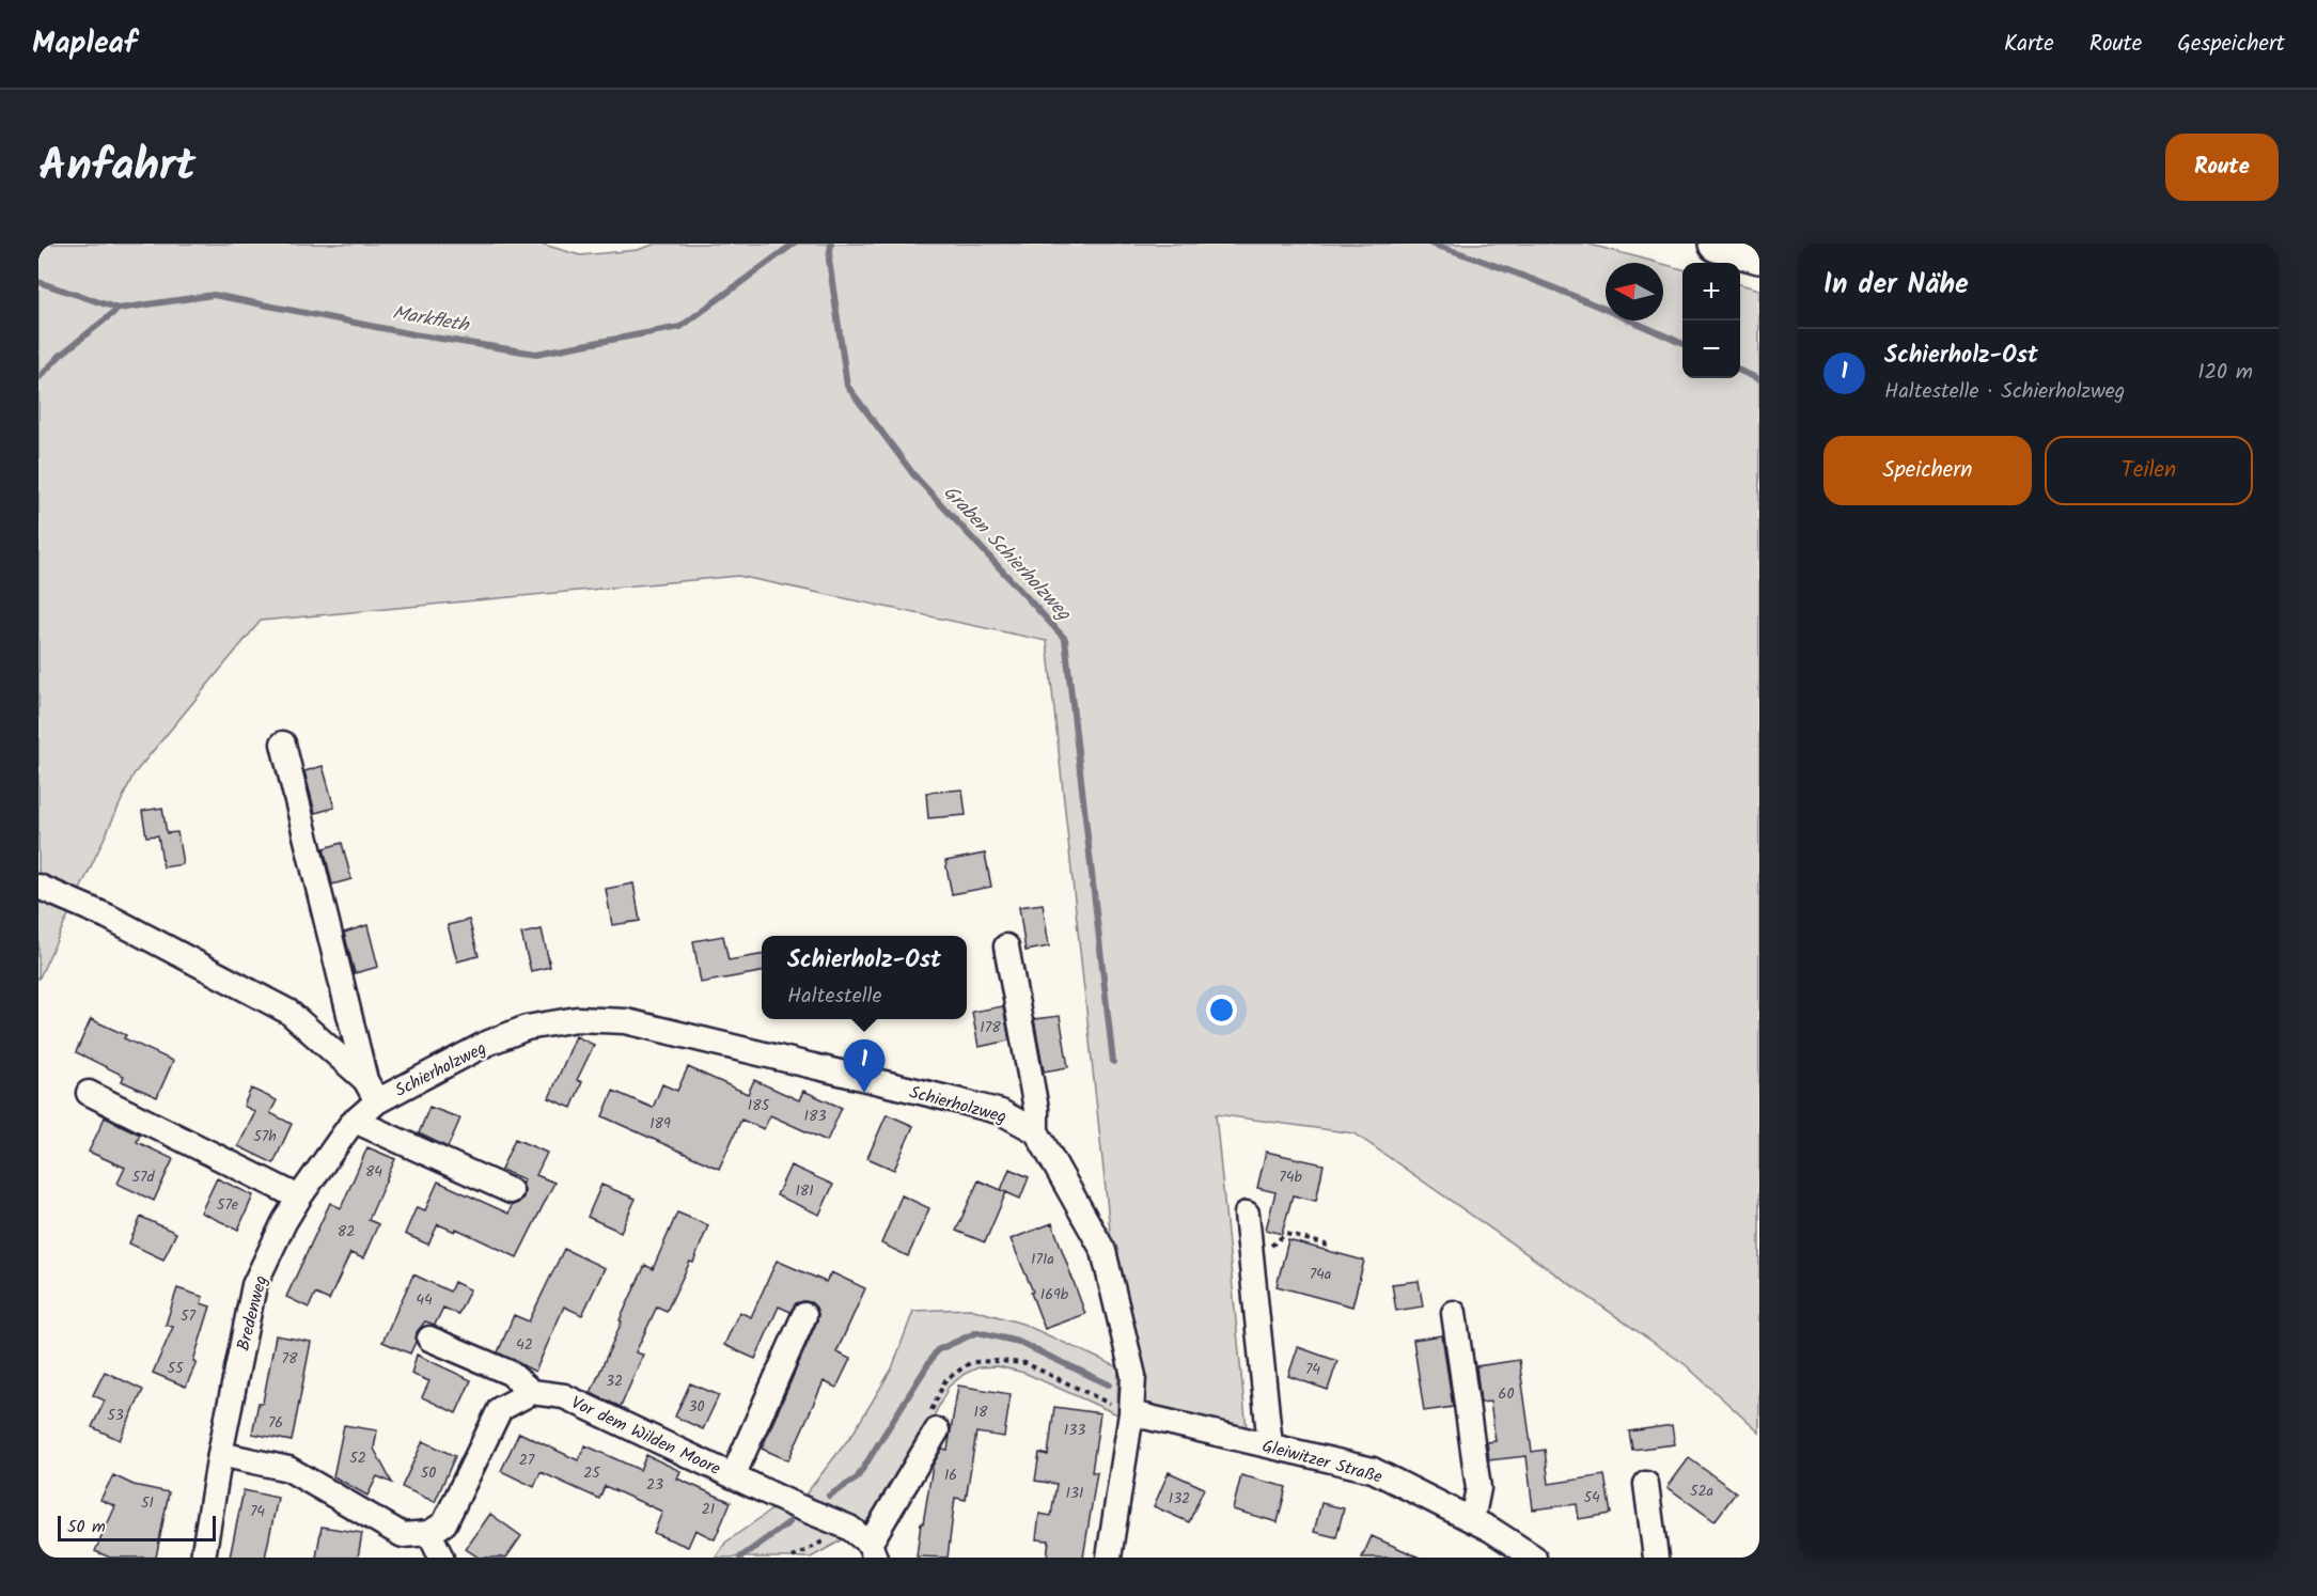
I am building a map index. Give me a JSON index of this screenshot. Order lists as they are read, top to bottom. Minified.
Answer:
{"streets":{"street":["Schierholzweg","Bredenweg","Vor dem Wilden Moore","Gleiwitzer Straße"]},"crossings":[["Schierholzweg","Bredenweg"]],"water":["Markfleth","Graben Schierholzweg"],"house_numbers":["178","185","183","189","57h","84","57d","74b","181","57e","82","171a","74a","169b","44","57","42","78","55","74","32","60","30","18","53","76","133","52","27","50","25","16","23","52a","131","54","132","51","21","74"],"scale_bar":"50 m","north":"left","page":{"header":"Mapleaf","nav":["Karte","Route","Gespeichert"],"title":"Anfahrt","buttons":["Route",["Speichern","Teilen"]],"heading":"In der Nähe","map_buttons":["+","−"],"list":[{"mark":"1","name":"Schierholz-Ost","note":"Haltestelle · Schierholzweg","value":"120 m"}],"popup":["Schierholz-Ost","Haltestelle"],"pins":"1","scale":"50 m"}}
